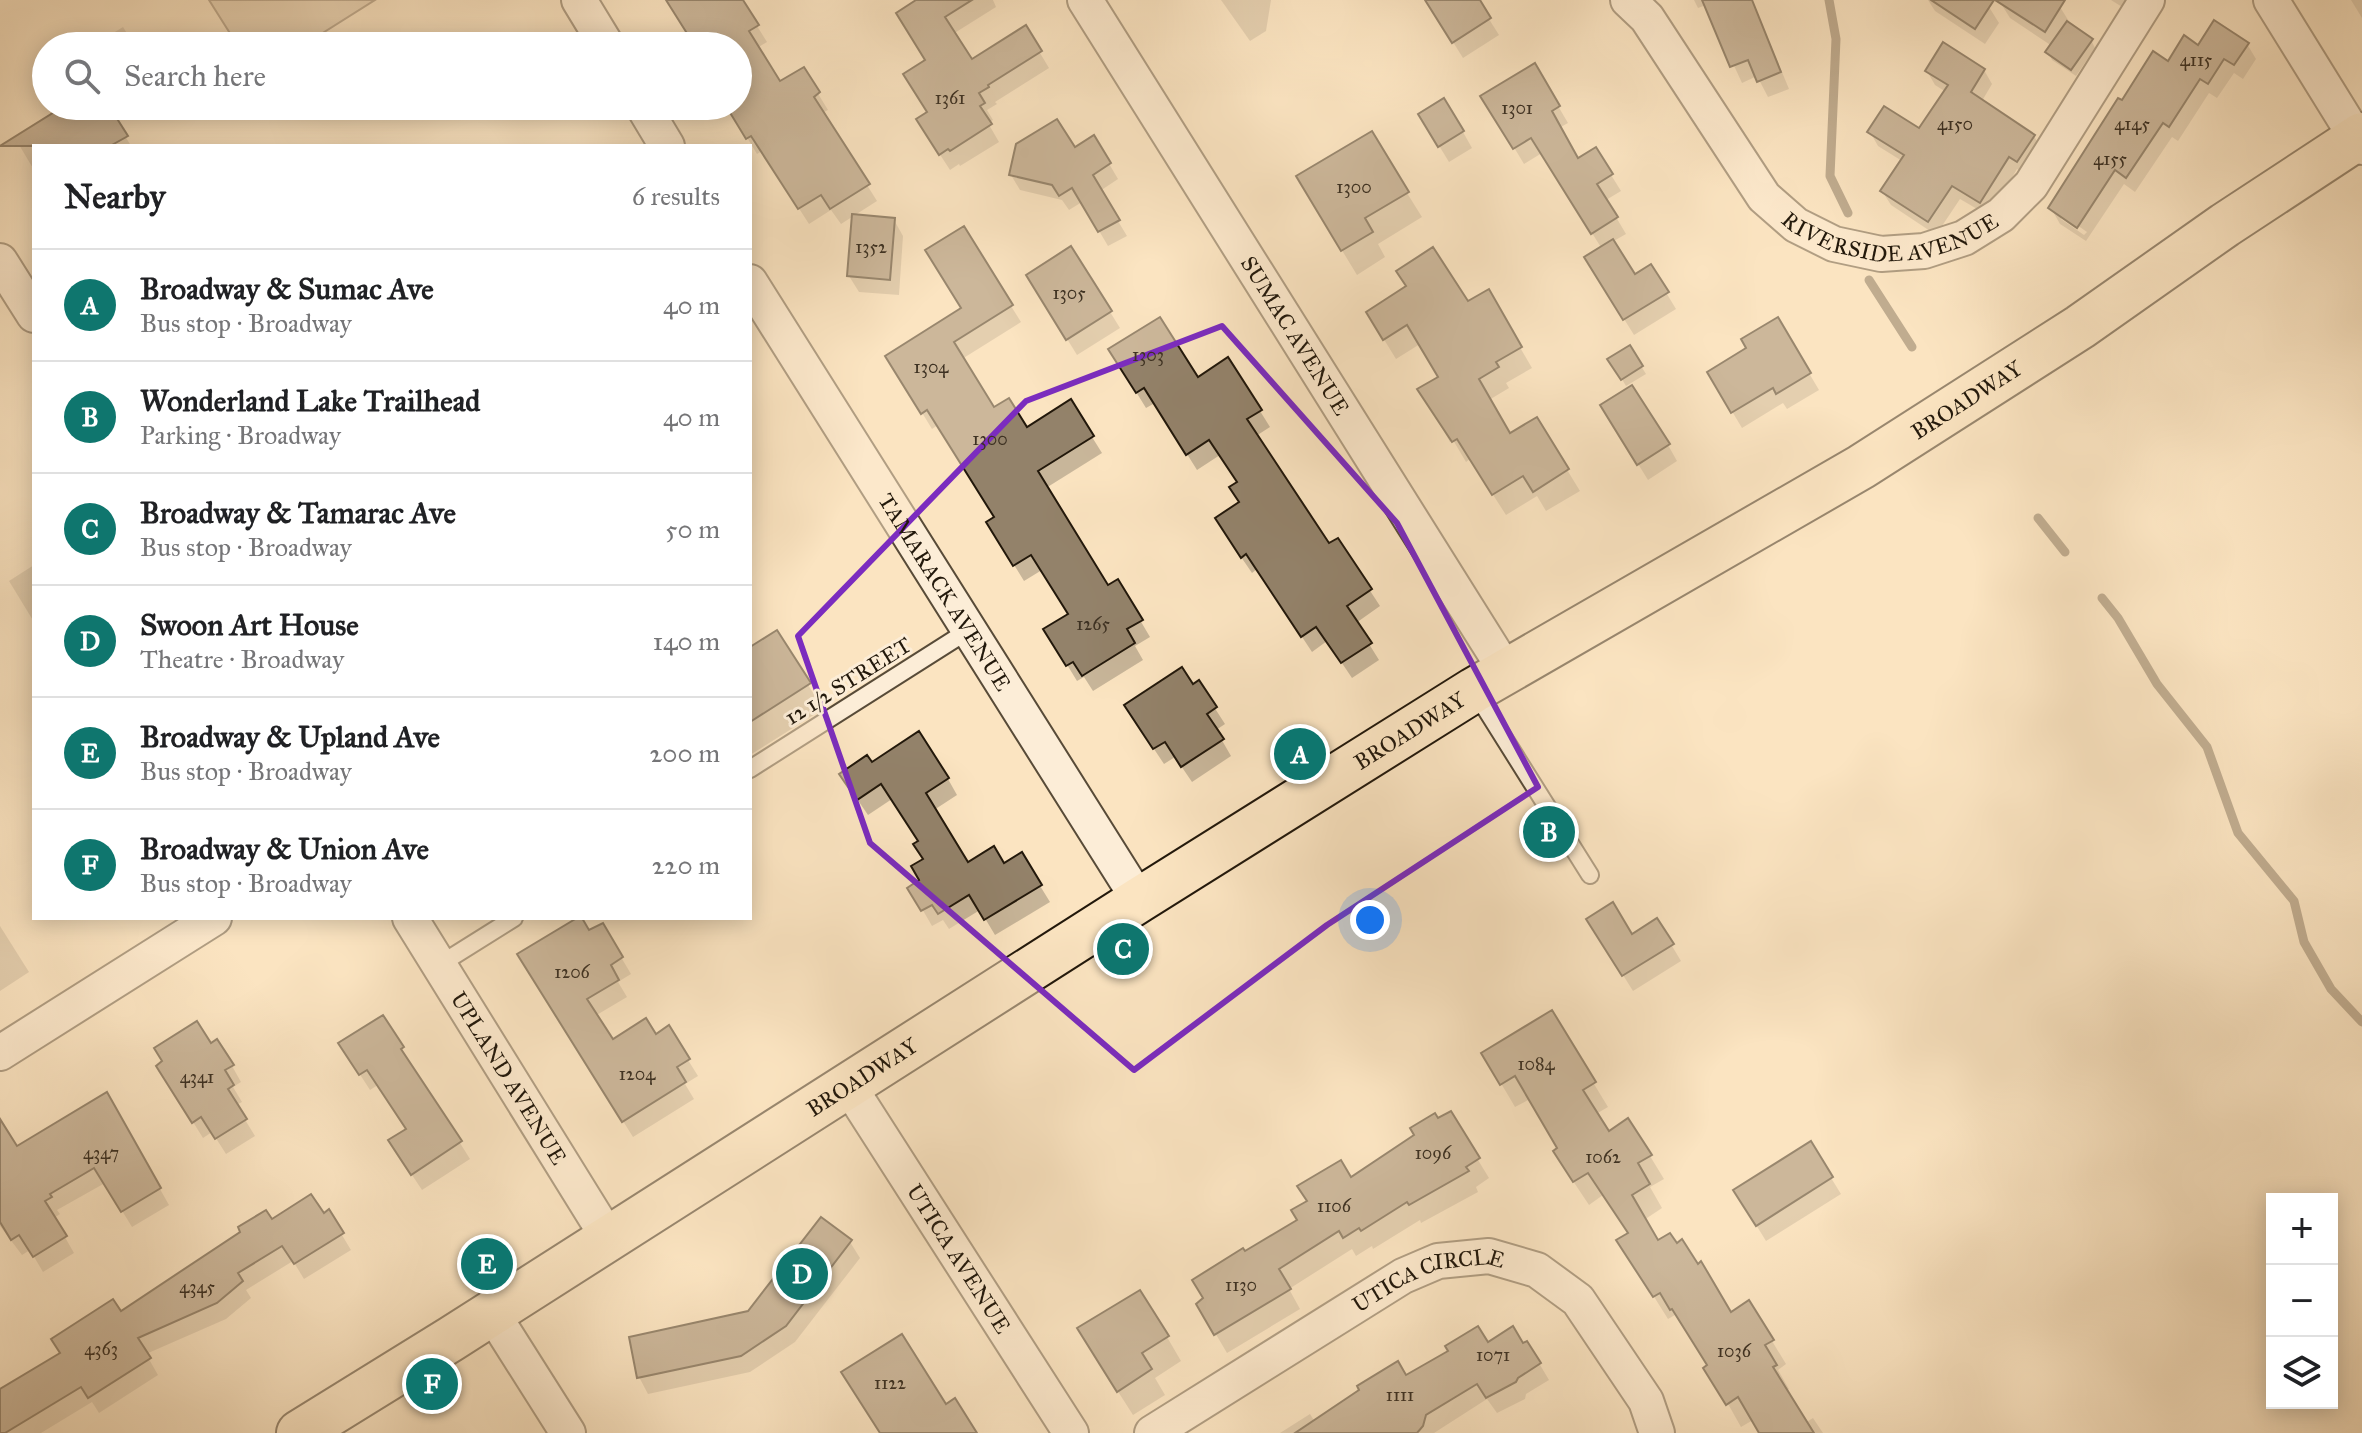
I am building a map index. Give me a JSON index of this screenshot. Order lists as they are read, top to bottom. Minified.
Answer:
{"streets":{"main road":["BROADWAY"],"street":["RIVERSIDE AVENUE","SUMAC AVENUE","TAMARACK AVENUE","UPLAND AVENUE","UTICA AVENUE","UTICA CIRCLE"],"lane":["12 1/2 STREET"]},"crossings":[["SUMAC AVENUE","BROADWAY"],["BROADWAY","TAMARACK AVENUE"],["BROADWAY","UPLAND AVENUE"],["BROADWAY","UTICA AVENUE"],["TAMARACK AVENUE","12 1/2 STREET"]],"house_numbers":["4115","1361","1301","4150","4145","4155","1300","1352","1305","1303","1304","1300","1265","1206","1084","1204","4341","4347","1096","1062","1106","1130","4345","4363","1036","1071","1122","1111"],"page":{"search":"Search here","heading":["Nearby","6 results"],"list":[{"mark":"A","name":"Broadway & Sumac Ave","note":"Bus stop · Broadway","value":"40 m"},{"mark":"B","name":"Wonderland Lake Trailhead","note":"Parking · Broadway","value":"40 m"},{"mark":"C","name":"Broadway & Tamarac Ave","note":"Bus stop · Broadway","value":"50 m"},{"mark":"D","name":"Swoon Art House","note":"Theatre · Broadway","value":"140 m"},{"mark":"E","name":"Broadway & Upland Ave","note":"Bus stop · Broadway","value":"200 m"},{"mark":"F","name":"Broadway & Union Ave","note":"Bus stop · Broadway","value":"220 m"}],"pins":["A","B","C","E","D","F"],"map_buttons":["+","−"]}}
